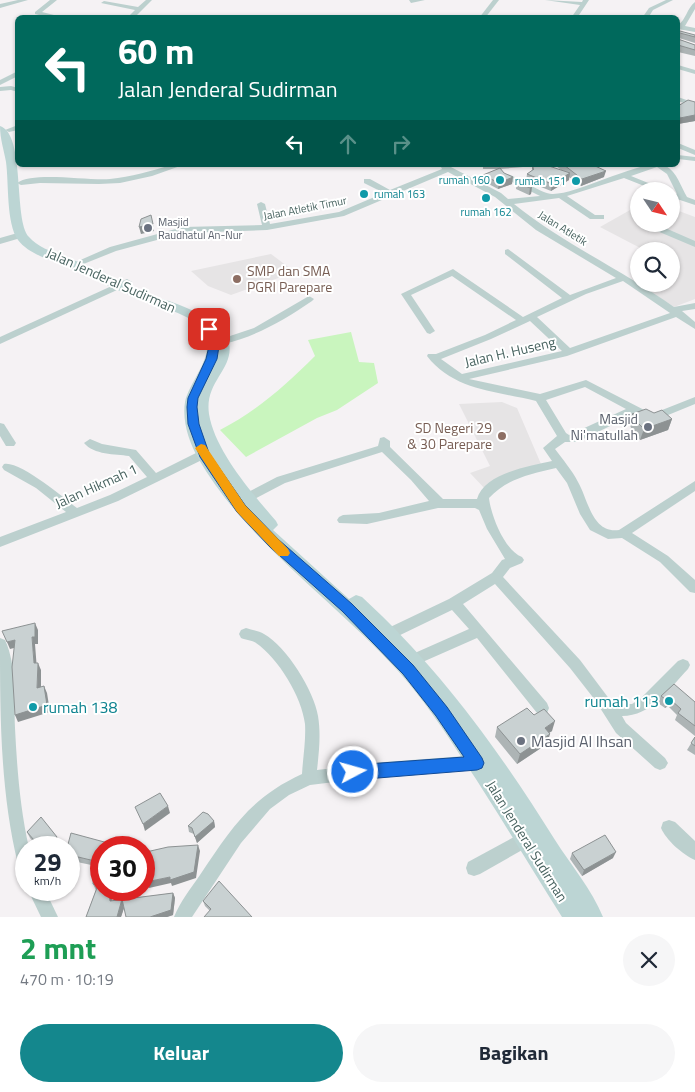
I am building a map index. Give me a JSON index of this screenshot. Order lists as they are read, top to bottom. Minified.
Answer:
{"streets":{"main road":["Jalan Jenderal Sudirman"],"street":["Jalan Atletik Timur","Jalan Atletik","Jalan H. Huseng","Jalan Hikmah 1"]},"crossings":[["Jalan Atletik Timur","Jalan Atletik"],["Jalan Atletik Timur","Jalan Jenderal Sudirman"],["Jalan Atletik","Jalan H. Huseng"],["Jalan Jenderal Sudirman","Jalan Hikmah 1"]],"places":["rumah 160","rumah 151","rumah 163","rumah 162","Masjid Raudhatul An-Nur","SMP dan SMA PGRI Parepare","Masjid Ni'matullah","SD Negeri 29 & 30 Parepare","rumah 113","rumah 138","Masjid Al Ihsan"],"north":"bottom right","page":{"turn":["60 m","Jalan Jenderal Sudirman"],"speed":"29 km/h","limit":"30","heading":["2 mnt","470 m · 10:19"],"buttons":["Keluar","Bagikan"]}}
